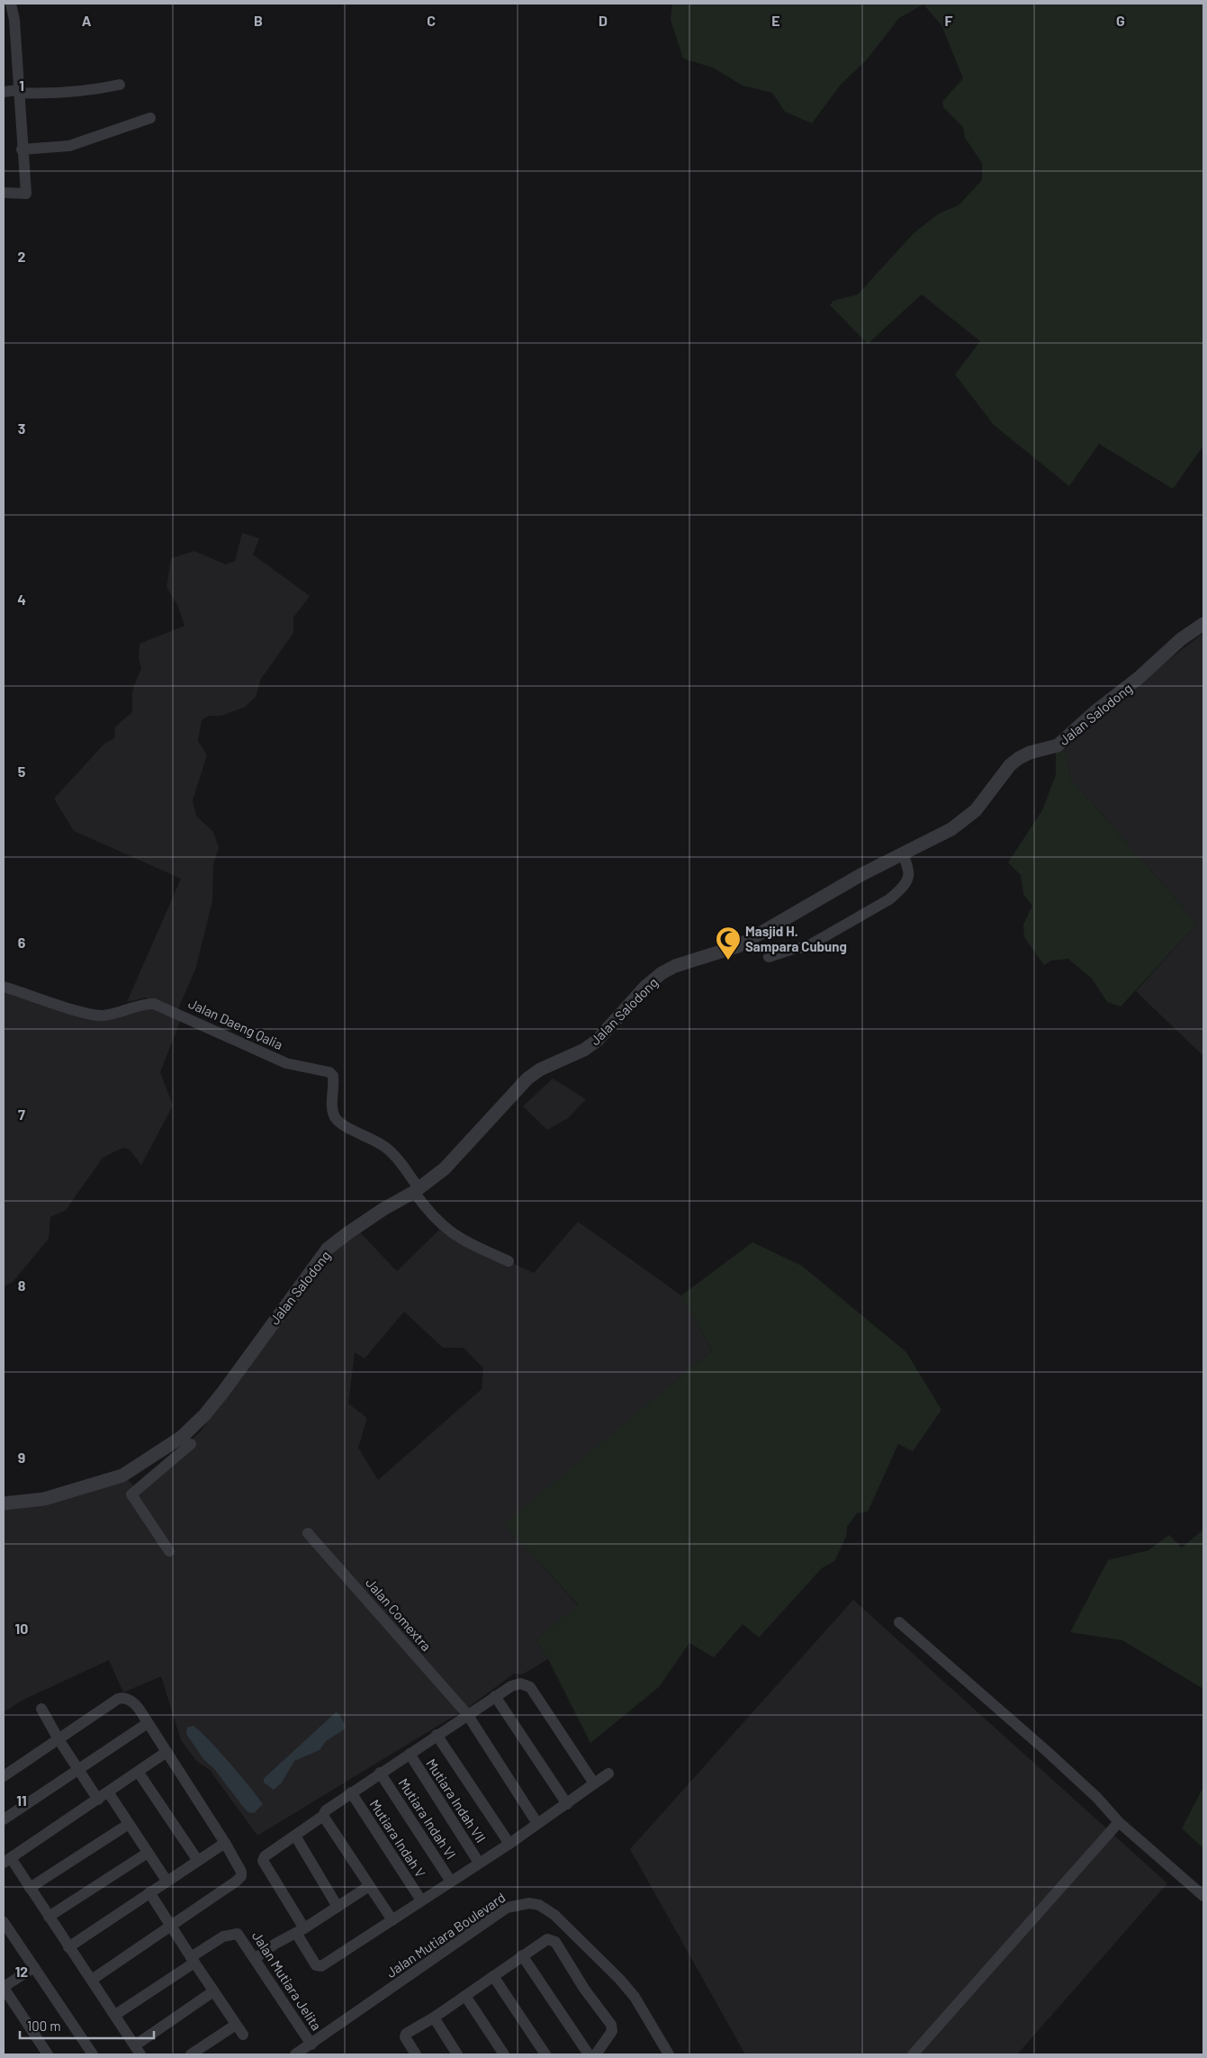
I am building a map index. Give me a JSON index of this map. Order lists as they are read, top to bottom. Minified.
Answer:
{"streets":{"street":["Jalan Salodong","Jalan Daeng Qalia","Jalan Comextra","Mutiara Indah VII","Mutiara Indah Vl","Mutiara Indah V","Jalan Mutiara Boulevard","Jalan Mutiara Jelita"]},"crossings":[["Jalan Salodong","Jalan Daeng Qalia"],["Jalan Mutiara Boulevard","Jalan Mutiara Jelita"]],"places":{"mosque":["Masjid H. Sampara Cubung"]},"scale_bar":"100 m","grid":{"columns":["A","B","C","D","E","F","G"],"rows":["1","2","3","4","5","6","7","8","9","10","11","12"]}}
